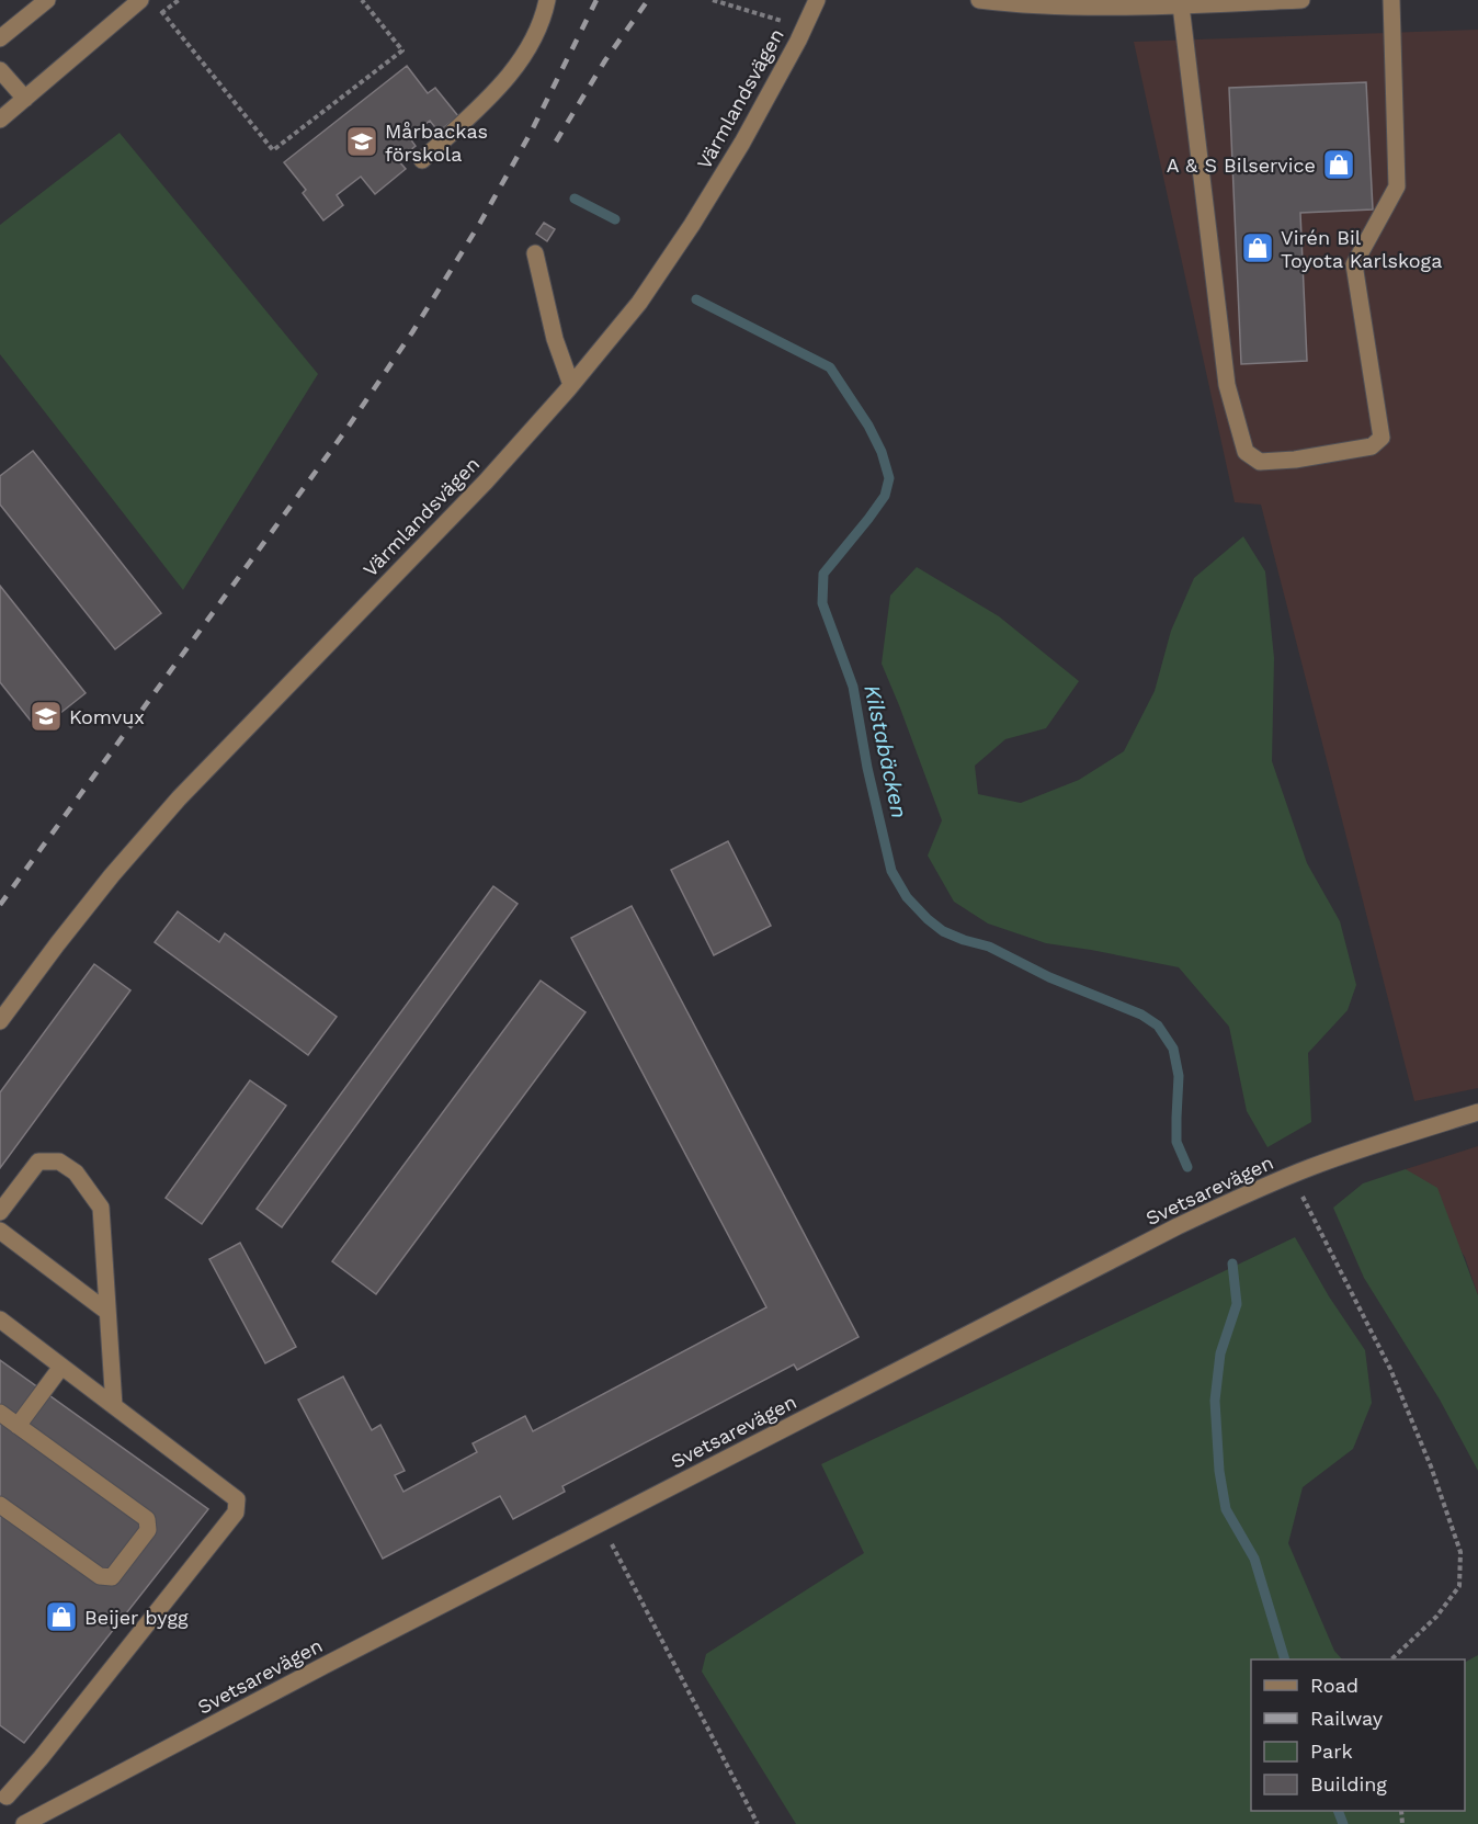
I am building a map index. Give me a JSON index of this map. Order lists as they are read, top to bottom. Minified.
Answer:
{"streets":{"street":["Värmlandsvägen","Svetsarevägen"]},"water":["Kilstabäcken"],"places":{"school or university":["Mårbackas förskola","Komvux"],"shop":["A & S Bilservice","Virén Bil Toyota Karlskoga","Beijer bygg"]},"legend":["Road","Railway","Park","Building"]}
